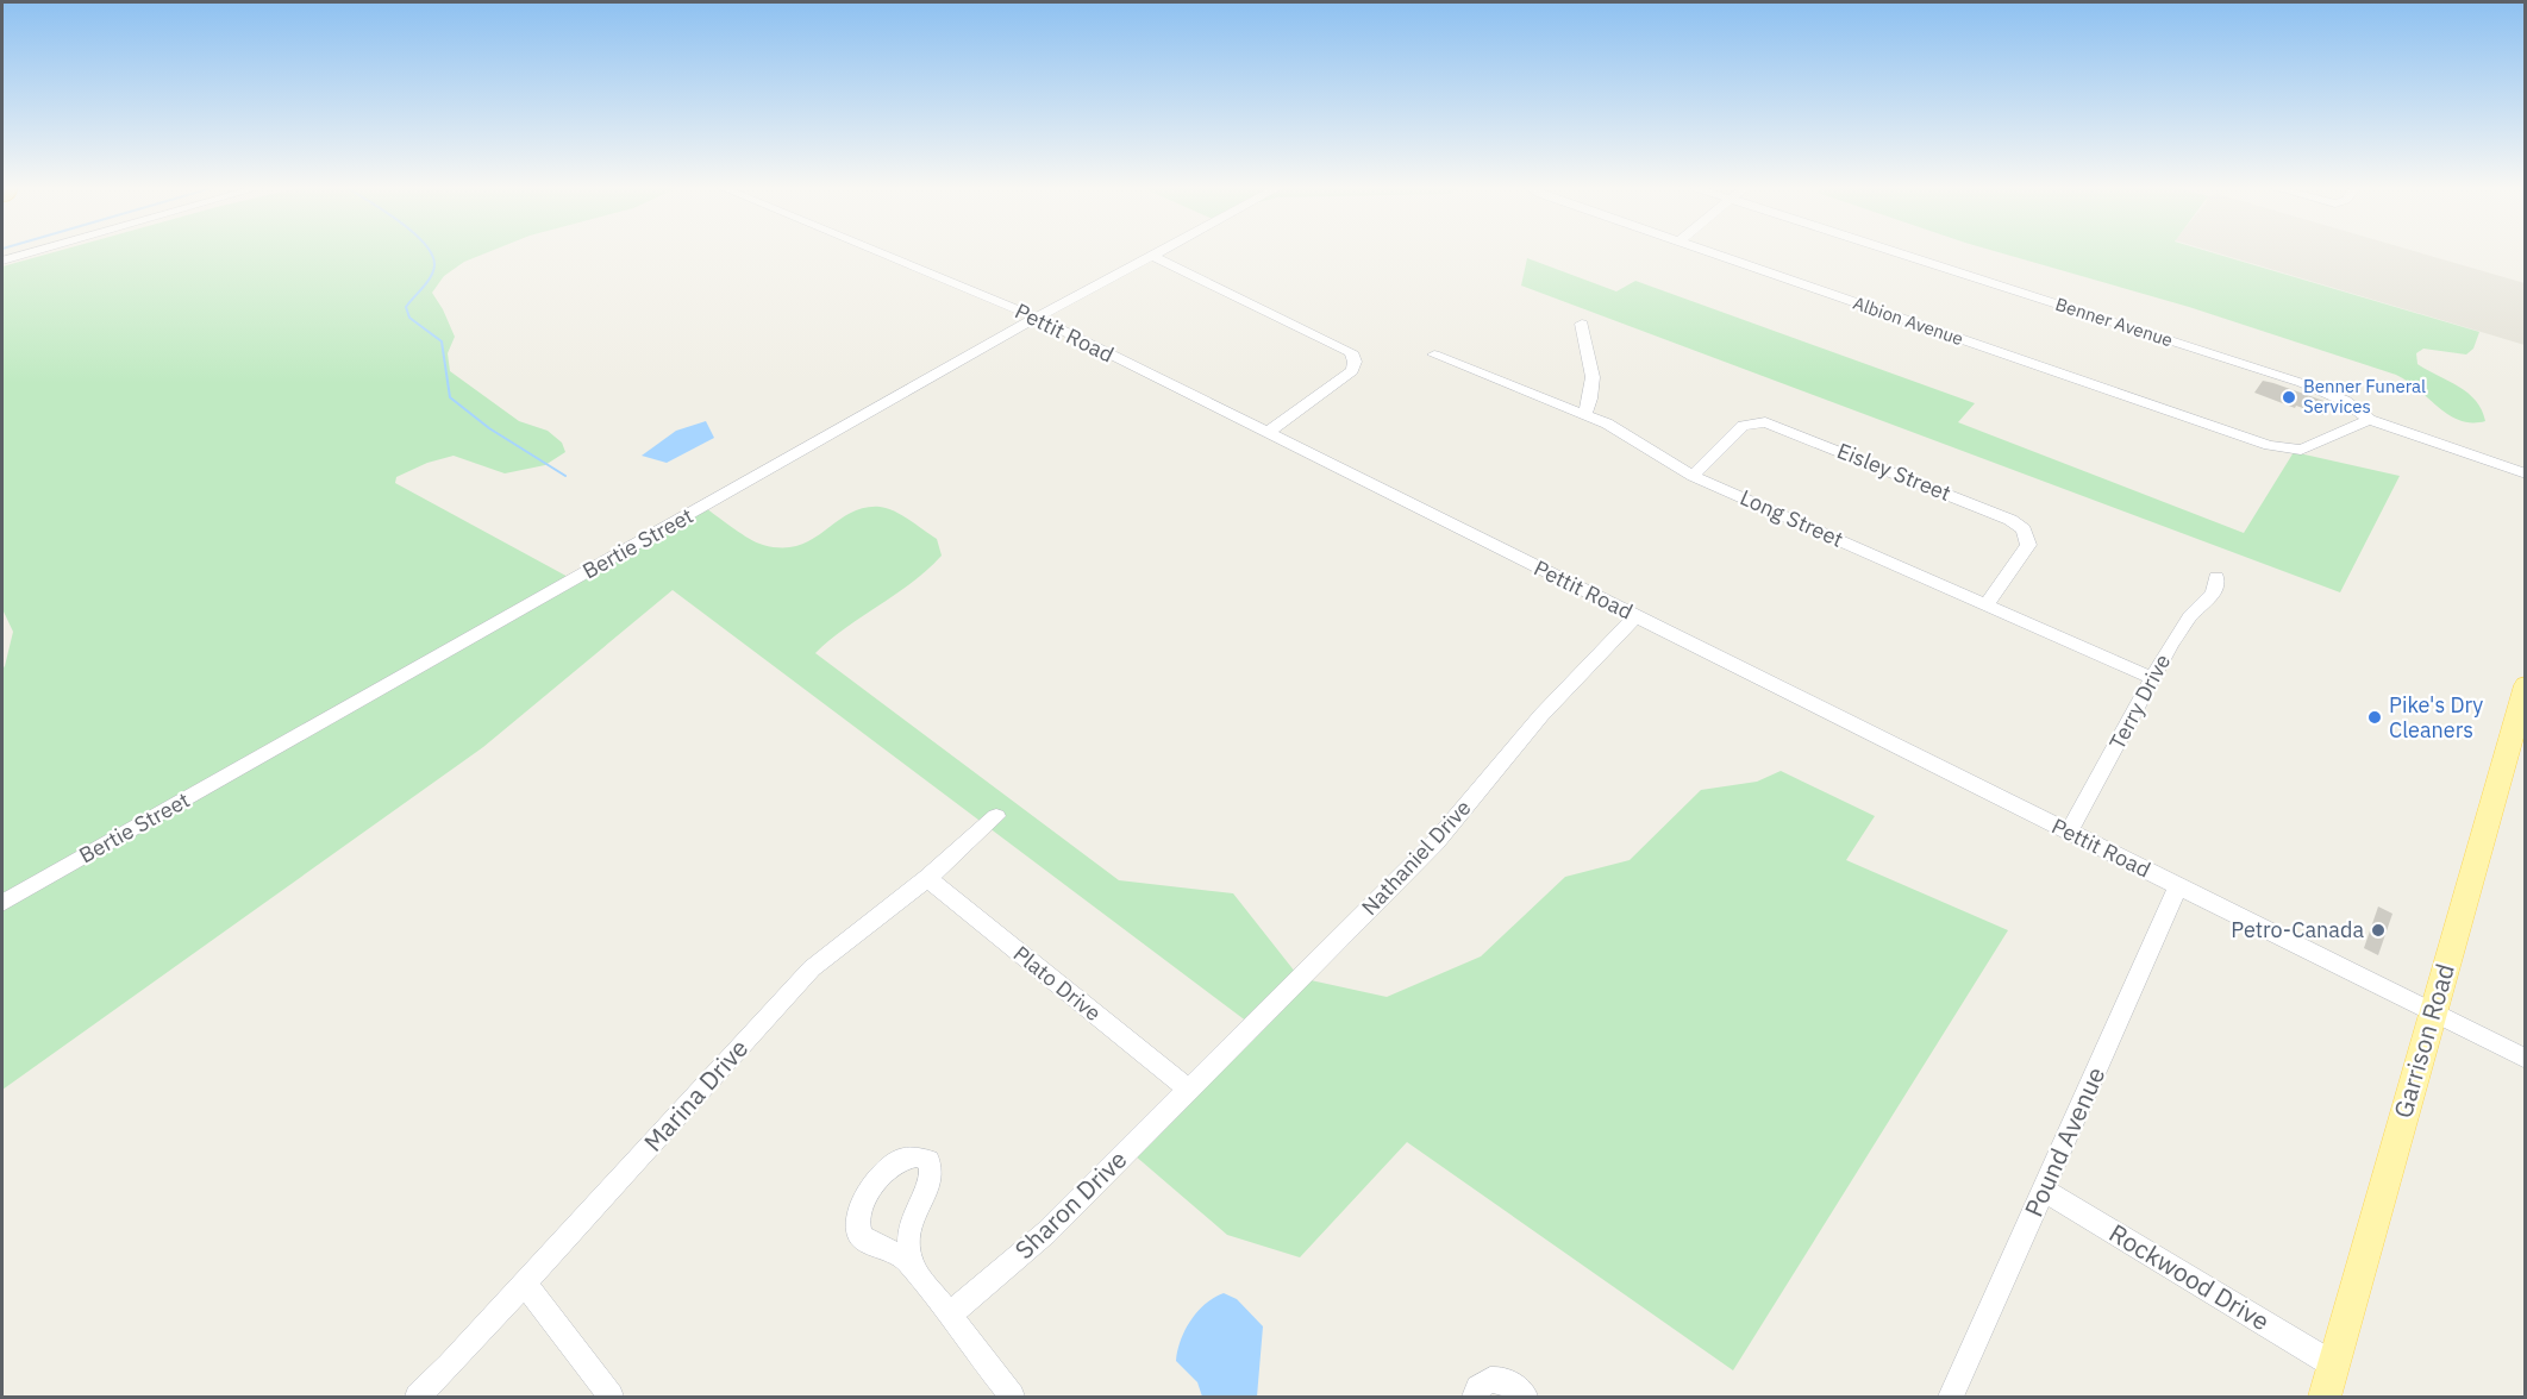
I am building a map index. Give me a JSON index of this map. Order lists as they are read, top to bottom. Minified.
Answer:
{"streets":{"main road":["Garrison Road"],"street":["Albion Avenue","Benner Avenue","Pettit Road","Eisley Street","Long Street","Bertie Street","Terry Drive","Nathaniel Drive","Plato Drive","Marina Drive","Pound Avenue","Sharon Drive","Rockwood Drive"]},"crossings":[["Albion Avenue","Benner Avenue"],["Pettit Road","Bertie Street"],["Pettit Road","Terry Drive"],["Pettit Road","Nathaniel Drive"],["Pettit Road","Garrison Road"],["Pettit Road","Pound Avenue"],["Eisley Street","Long Street"],["Long Street","Terry Drive"],["Nathaniel Drive","Plato Drive"],["Nathaniel Drive","Sharon Drive"],["Plato Drive","Marina Drive"],["Plato Drive","Sharon Drive"],["Garrison Road","Rockwood Drive"],["Pound Avenue","Rockwood Drive"]],"places":["Benner Funeral Services","Pike's Dry Cleaners","Petro-Canada"]}
